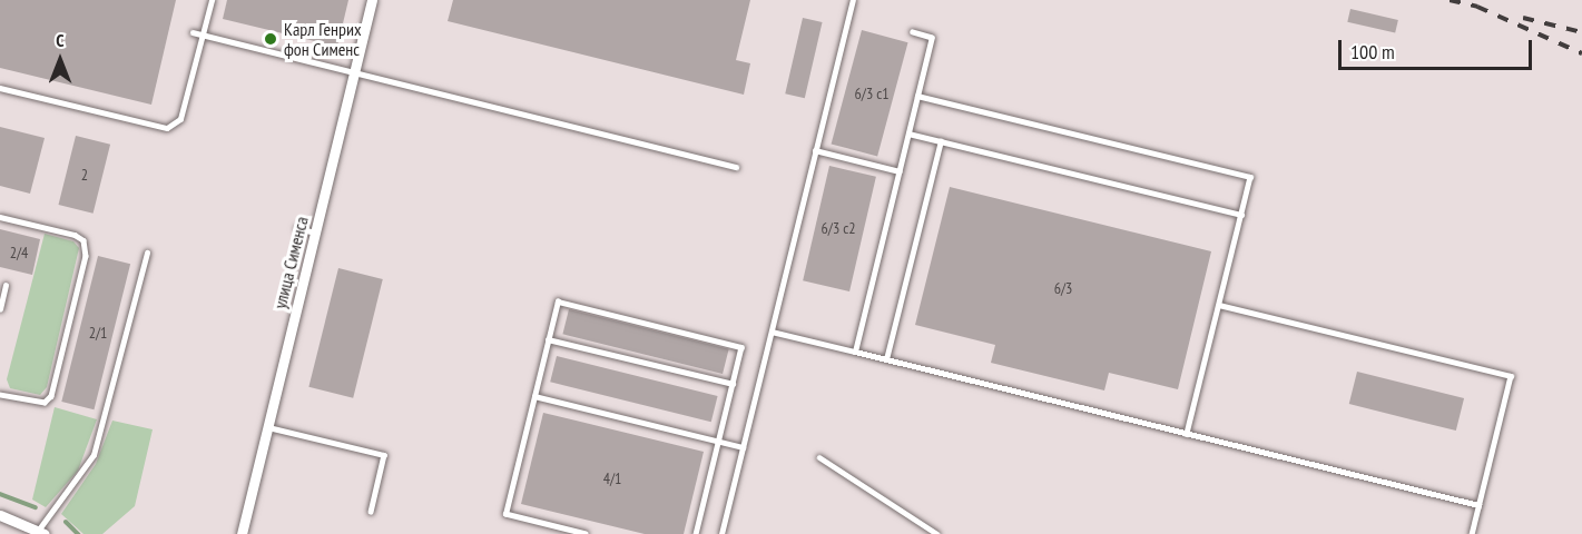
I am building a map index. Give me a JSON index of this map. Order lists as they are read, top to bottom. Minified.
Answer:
{"streets":{"street":["улица Сименса"]},"places":["Карл Генрих фон Сименс"],"house_numbers":["6/3 с1","2","6/3 с2","2/4","6/3","2/1","4/1"],"scale_bar":"100 m","north":"top"}
